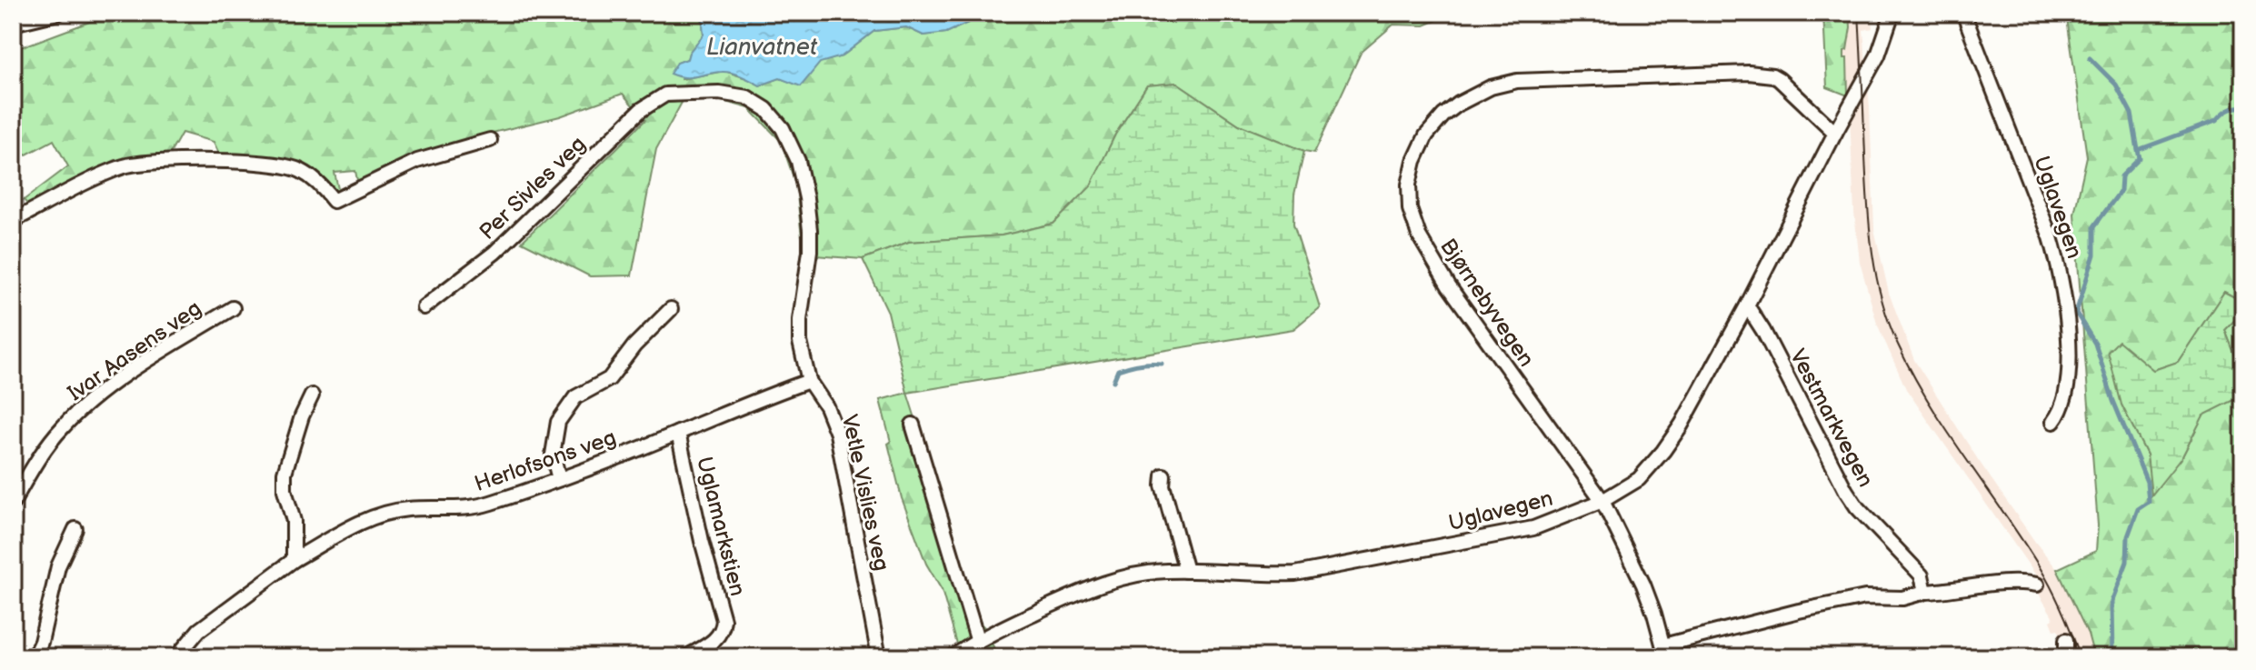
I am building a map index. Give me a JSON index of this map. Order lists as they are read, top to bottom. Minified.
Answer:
{"streets":{"street":["Per Sivles veg","Uglavegen","Bjørnebyvegen","Ivar Aasens veg","Vestmarkvegen","Herlofsons veg","Vetle Vislies veg","Uglamarkstien"]},"crossings":[["Per Sivles veg","Vetle Vislies veg"],["Uglavegen","Bjørnebyvegen"],["Uglavegen","Vestmarkvegen"],["Bjørnebyvegen","Vestmarkvegen"],["Herlofsons veg","Vetle Vislies veg"],["Herlofsons veg","Uglamarkstien"]],"water":["Lianvatnet"]}
